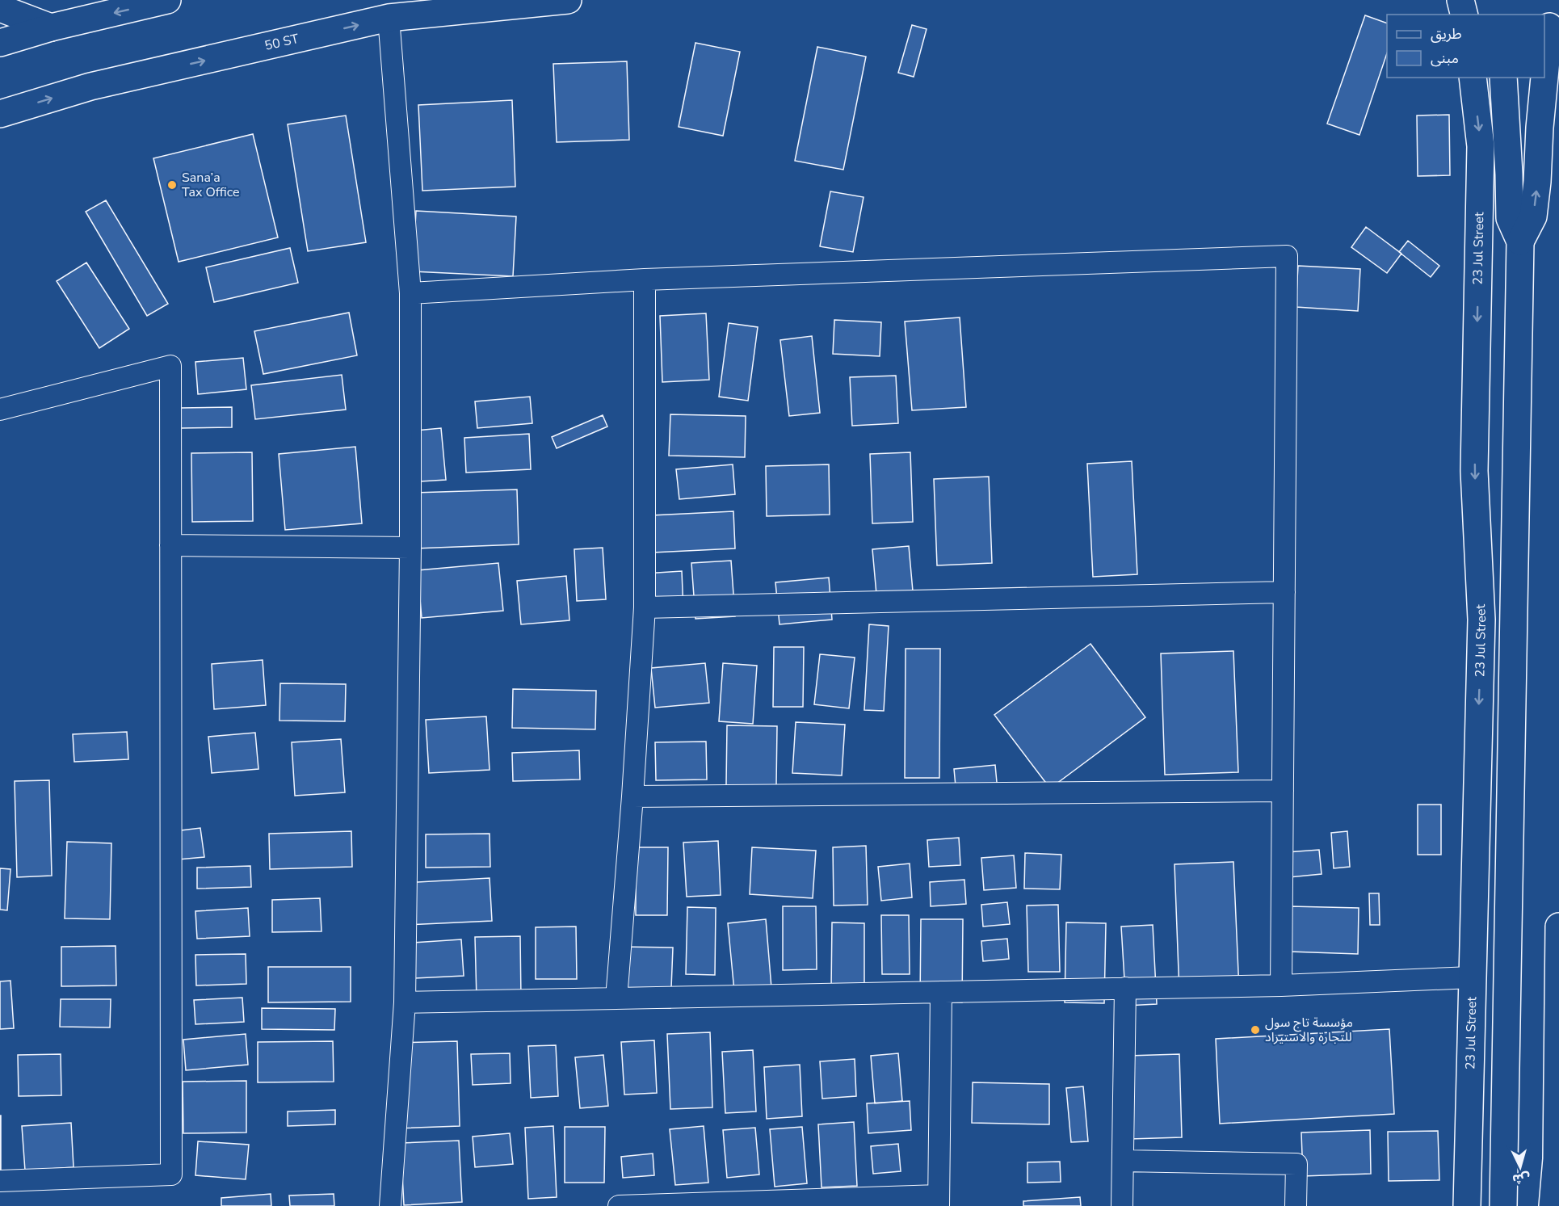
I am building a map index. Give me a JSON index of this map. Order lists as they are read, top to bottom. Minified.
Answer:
{"streets":{"street":["50 ST","23 Jul Street"]},"places":["Sana’a Tax Office","مؤسسة تاج سول للتجارة والاستيراد"],"legend":["طريق","مبنى"],"north":"bottom"}
